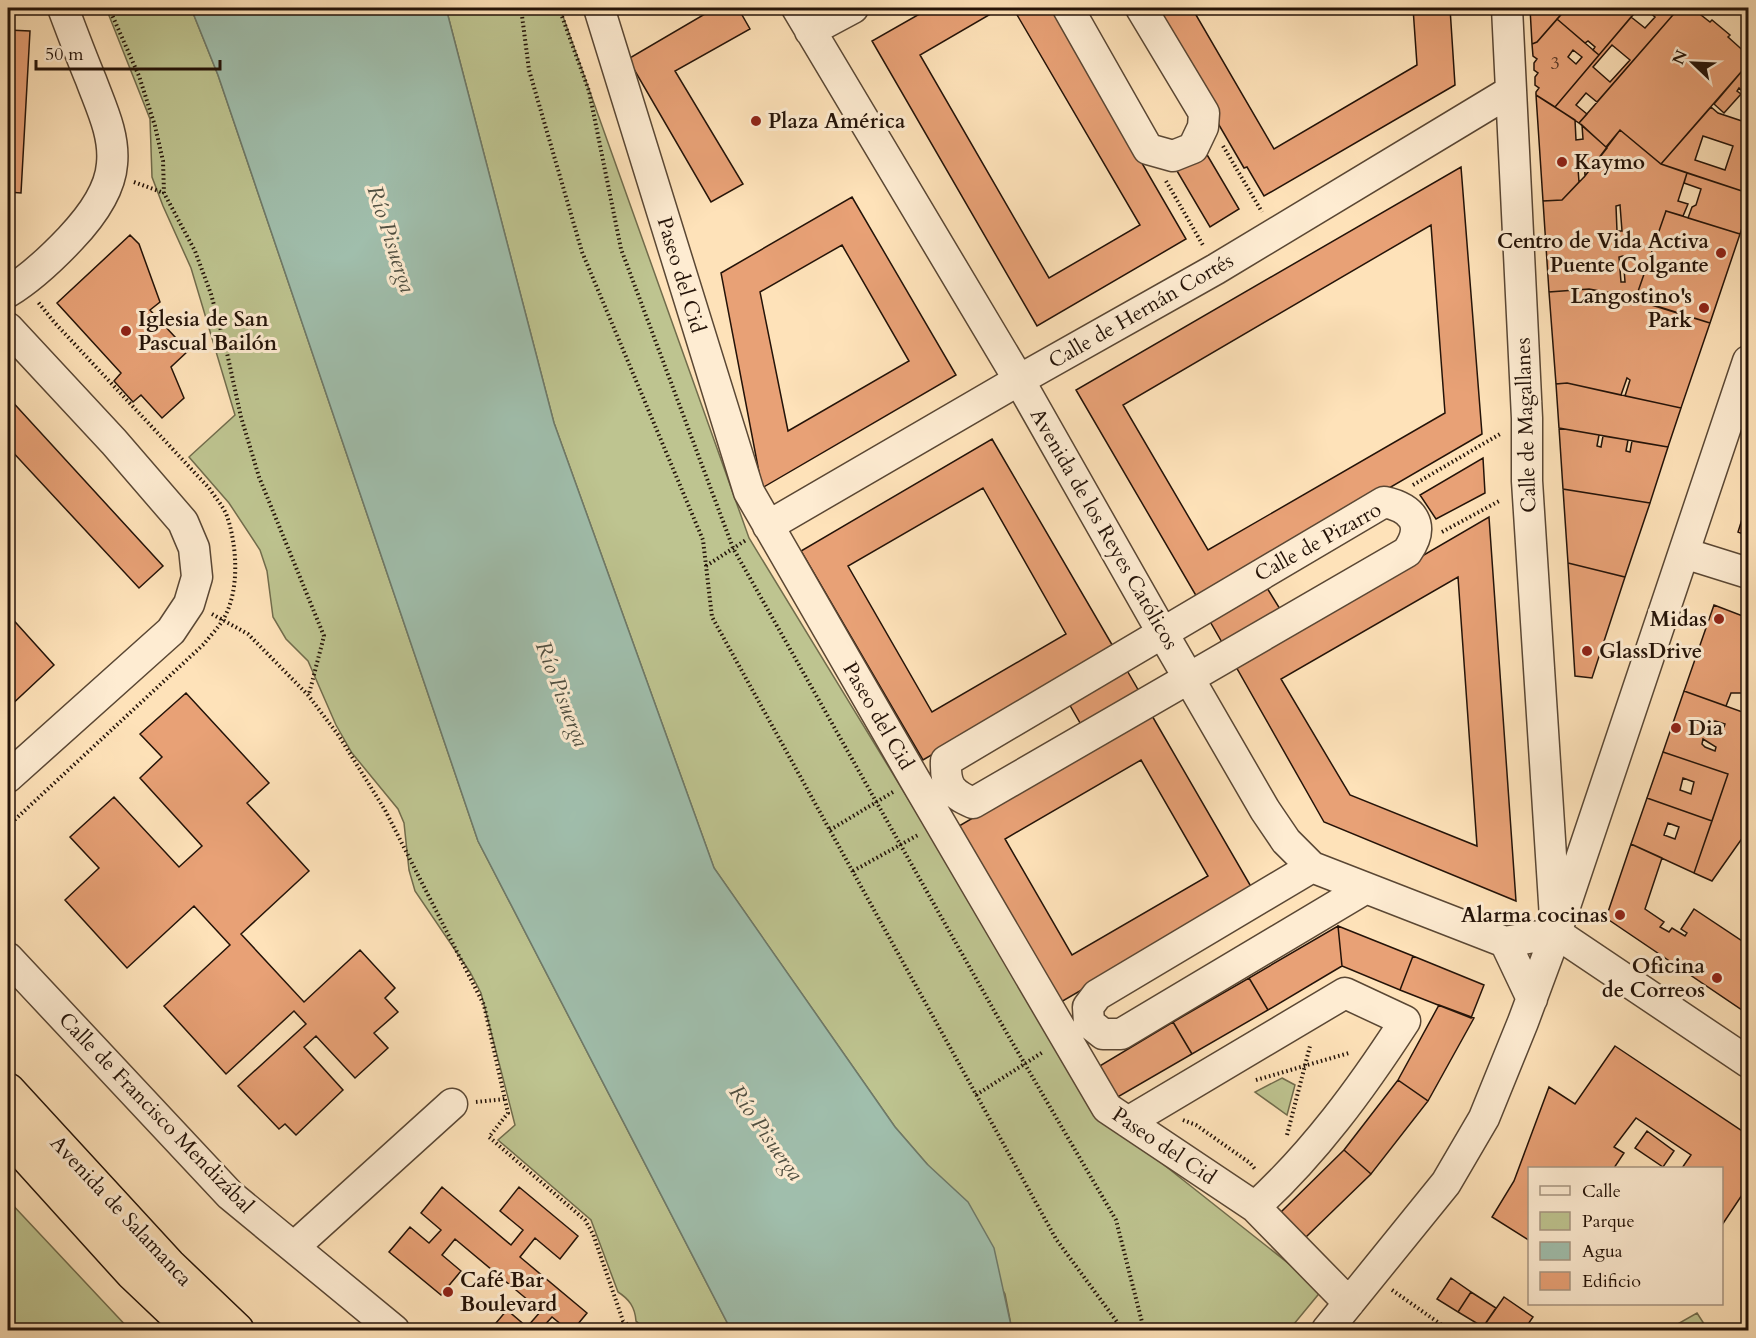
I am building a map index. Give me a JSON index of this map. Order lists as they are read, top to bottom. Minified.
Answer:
{"streets":{"highway":["Avenida de Salamanca"],"street":["Paseo del Cid","Calle de Hernán Cortés","Calle de Magallanes","Avenida de los Reyes Católicos","Calle de Pizarro","Calle de Francisco Mendizábal"]},"crossings":[["Paseo del Cid","Calle de Hernán Cortés"],["Calle de Hernán Cortés","Calle de Magallanes"],["Calle de Hernán Cortés","Avenida de los Reyes Católicos"],["Avenida de los Reyes Católicos","Calle de Pizarro"]],"water":["Río Pisuerga"],"places":["Plaza América","Kaymo","Centro de Vida Activa Puente Colgante","Langostino's Park","Iglesia de San Pascual Bailón","Midas","GlassDrive","Dia","Alarma cocinas","Oficina de Correos","Café Bar Boulevard"],"house_numbers":["3"],"legend":["Calle","Parque","Agua","Edificio"],"scale_bar":"50 m","north":"top left"}
